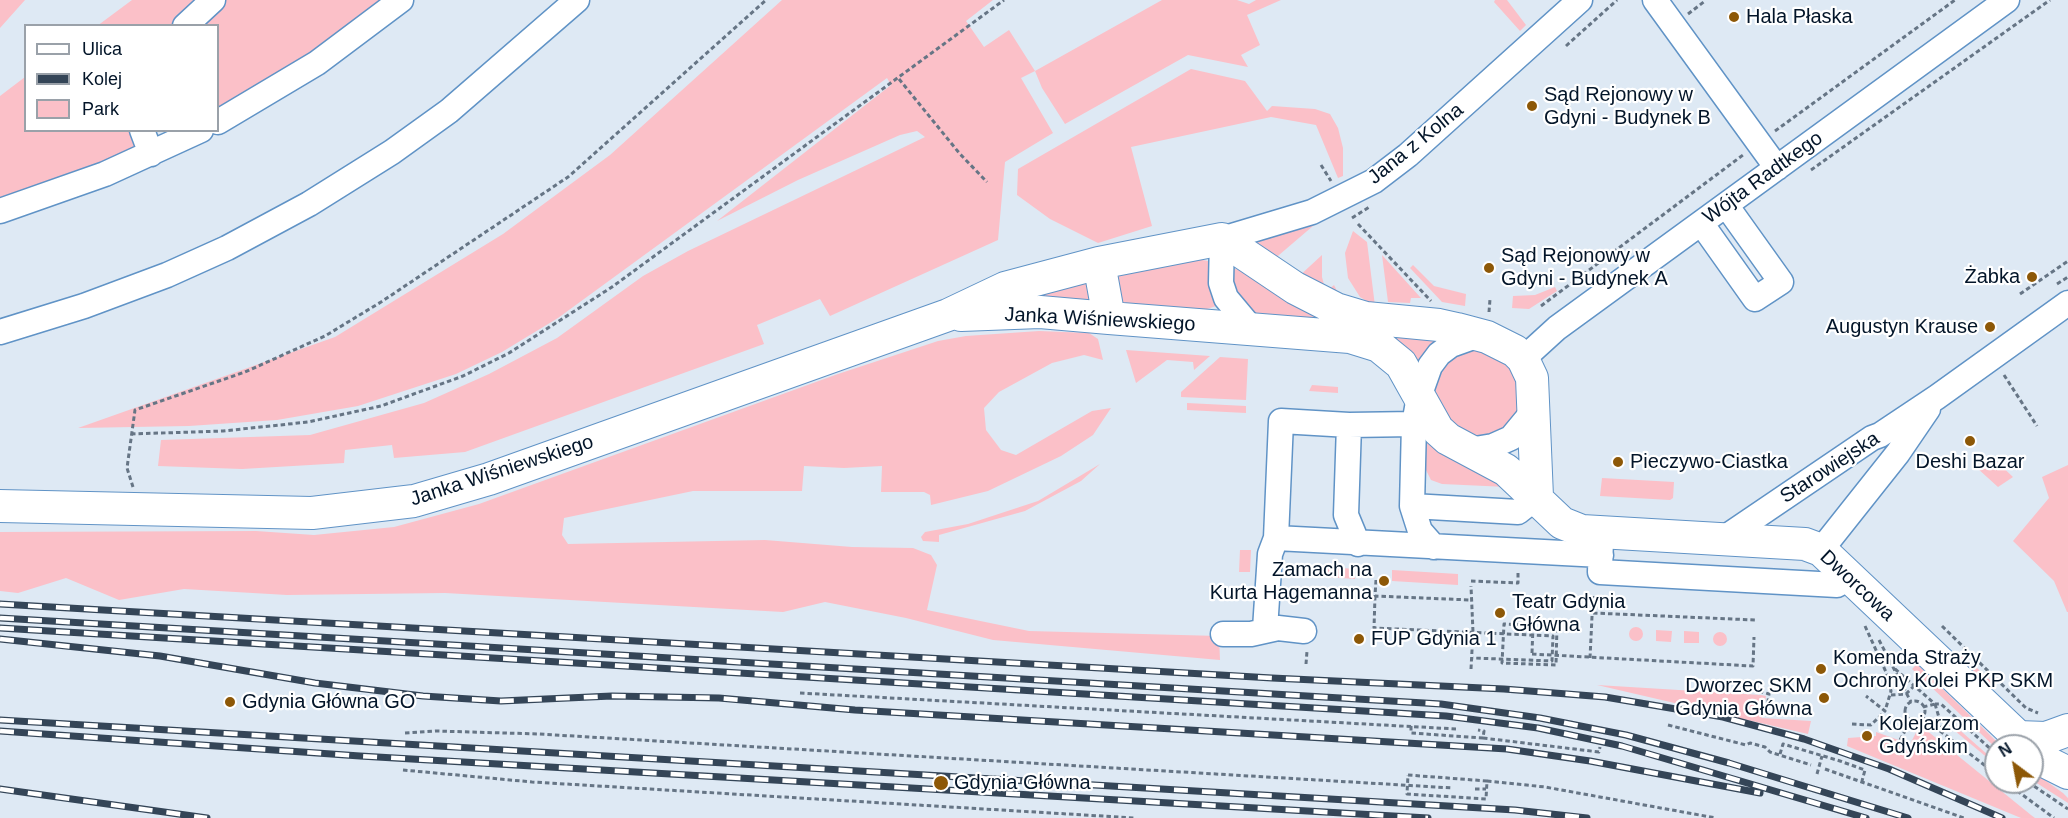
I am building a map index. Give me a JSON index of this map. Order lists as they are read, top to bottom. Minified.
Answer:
{"streets":{"main road":["Janka Wiśniewskiego","Dworcowa"],"street":["Jana z Kolna","Wójta Radtkego","Starowiejska"]},"crossings":[["Jana z Kolna","Janka Wiśniewskiego"],["Wójta Radtkego","Janka Wiśniewskiego"],["Wójta Radtkego","Dworcowa"],["Janka Wiśniewskiego","Dworcowa"],["Starowiejska","Dworcowa"]],"places":["Hala Płaska","Sąd Rejonowy w Gdyni - Budynek B","Sąd Rejonowy w Gdyni - Budynek A","Żabka","Augustyn Krause","Deshi Bazar","Pieczywo-Ciastka","Zamach na Kurta Hagemanna","Teatr Gdynia Główna","FUP Gdynia 1","Komenda Straży Ochrony Kolei PKP SKM","Dworzec SKM Gdynia Główna","Gdynia Główna GO","Kolejarzom Gdyńskim","Gdynia Główna"],"legend":["Ulica","Kolej","Park"],"north":"top left"}
